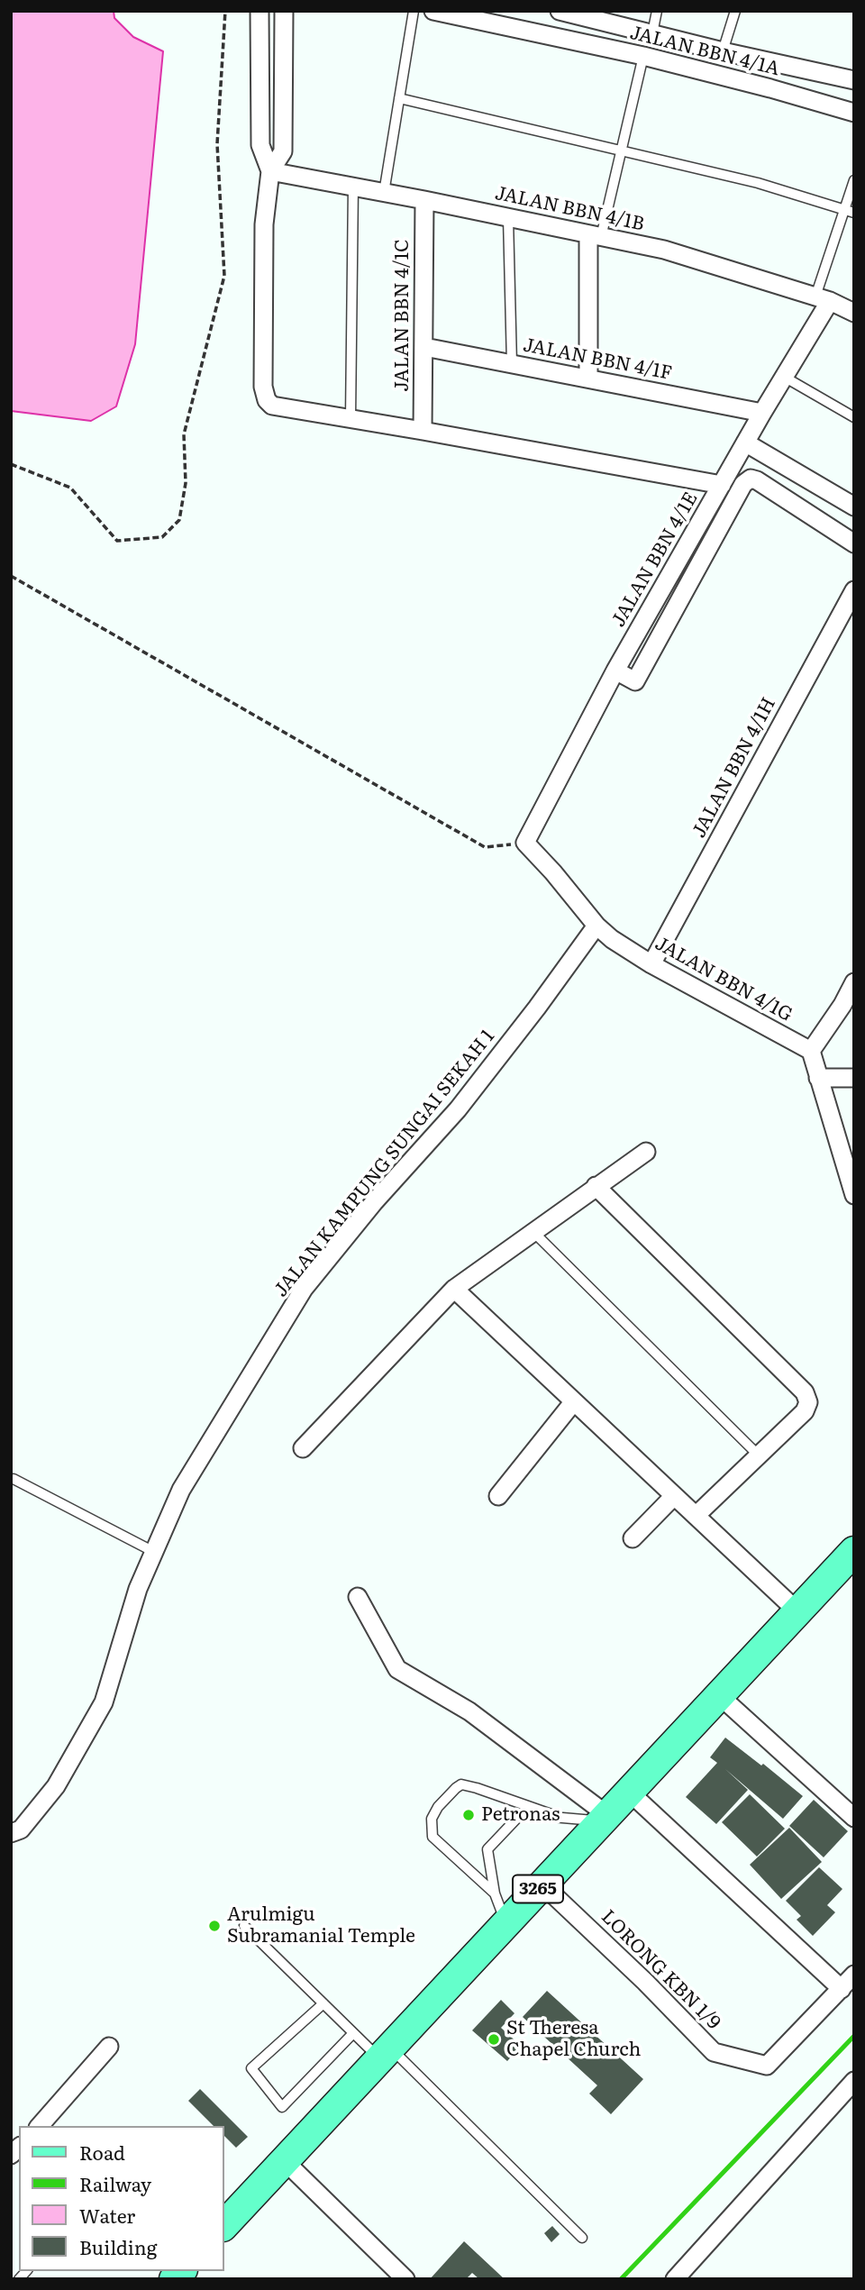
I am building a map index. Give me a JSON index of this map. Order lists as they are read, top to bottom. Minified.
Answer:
{"streets":{"main road":["3265"],"street":["JALAN BBN 4/1A","JALAN BBN 4/1B","JALAN BBN 4/1C","JALAN BBN 4/1F","JALAN BBN 4/1E","JALAN BBN 4/1H","JALAN BBN 4/1G","JALAN KAMPUNG SUNGAI SEKAH 1","LORONG KBN 1/9"]},"crossings":[["JALAN BBN 4/1B","JALAN BBN 4/1C"],["JALAN BBN 4/1B","JALAN BBN 4/1E"],["JALAN BBN 4/1C","JALAN BBN 4/1F"],["JALAN BBN 4/1F","JALAN BBN 4/1E"],["JALAN BBN 4/1E","JALAN BBN 4/1G"],["JALAN BBN 4/1H","JALAN BBN 4/1G"],["JALAN BBN 4/1G","JALAN KAMPUNG SUNGAI SEKAH 1"],["3265","LORONG KBN 1/9"]],"places":["Petronas","Arulmigu Subramanial Temple","St Theresa Chapel Church"],"legend":["Road","Railway","Water","Building"]}
